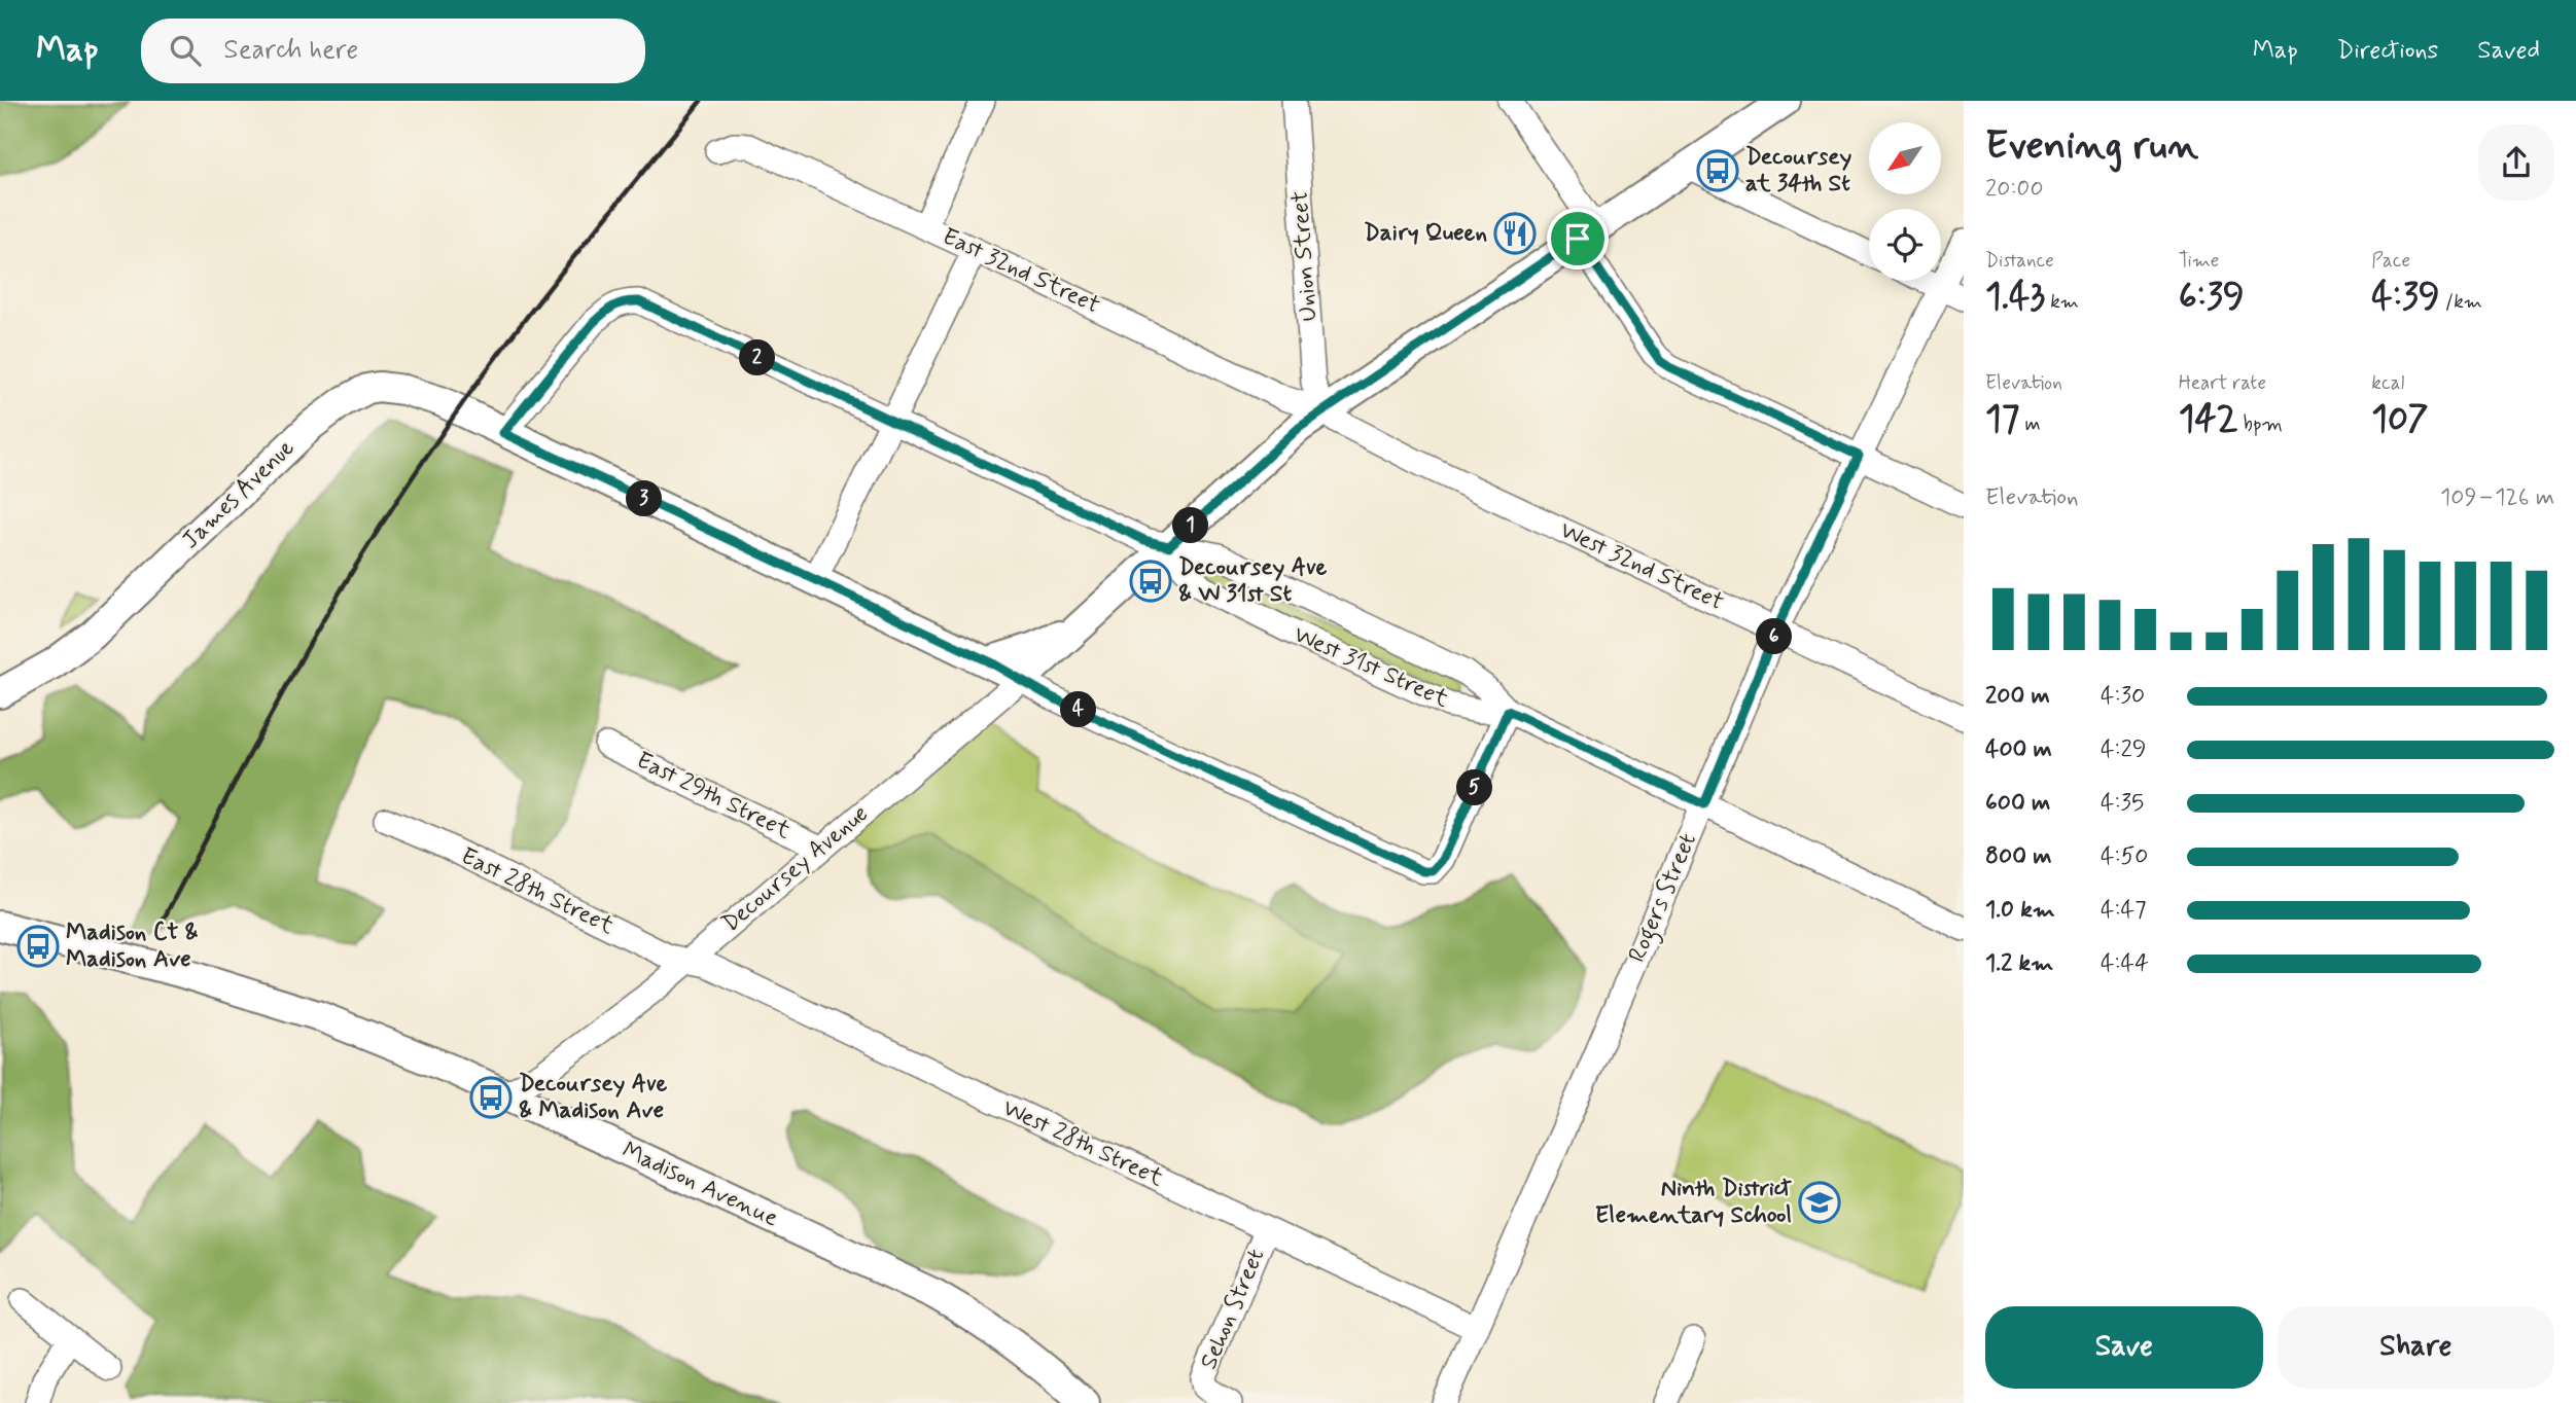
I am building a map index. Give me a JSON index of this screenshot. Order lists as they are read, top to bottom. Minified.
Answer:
{"streets":{"main road":["James Avenue","Decoursey Avenue","Madison Avenue"],"street":["Union Street","East 32nd Street","West 32nd Street","West 31st Street","East 29th Street","East 28th Street","Rogers Street","West 28th Street","Sehon Street"]},"crossings":[["Union Street","East 32nd Street"],["Union Street","West 32nd Street"],["Union Street","Decoursey Avenue"],["East 32nd Street","West 32nd Street"],["East 32nd Street","Decoursey Avenue"],["James Avenue","Decoursey Avenue"],["West 32nd Street","Decoursey Avenue"],["West 32nd Street","Rogers Street"],["West 31st Street","Decoursey Avenue"],["West 31st Street","Rogers Street"],["East 29th Street","Decoursey Avenue"],["Decoursey Avenue","East 28th Street"],["Decoursey Avenue","West 28th Street"],["Decoursey Avenue","Madison Avenue"],["East 28th Street","West 28th Street"],["Rogers Street","West 28th Street"],["West 28th Street","Sehon Street"]],"places":{"bus stop":["Decoursey at 34th St","Decoursey Ave & W 31st St","Madison Ct & Madison Ave","Decoursey Ave & Madison Ave"],"restaurant":["Dairy Queen"],"school or university":["Ninth District Elementary School"]},"north":"bottom left","page":{"header":"Map","search":"Search here","nav":["Map","Directions","Saved"],"heading":["Evening run","20:00"],"stats":[["Distance","1.43 km"],["Time","6:39"],["Pace","4:39 /km"],["Elevation","17 m"],["Heart rate","142 bpm"],["kcal","107"]],"pins":["2","3","1","6","4","5"],"chart":["Elevation","109–126 m"],"list":[{"name":"200 m","note":"4:30"},{"name":"400 m","note":"4:29"},{"name":"600 m","note":"4:35"},{"name":"800 m","note":"4:50"},{"name":"1.0 km","note":"4:47"},{"name":"1.2 km","note":"4:44"}],"buttons":["Save","Share"]}}
